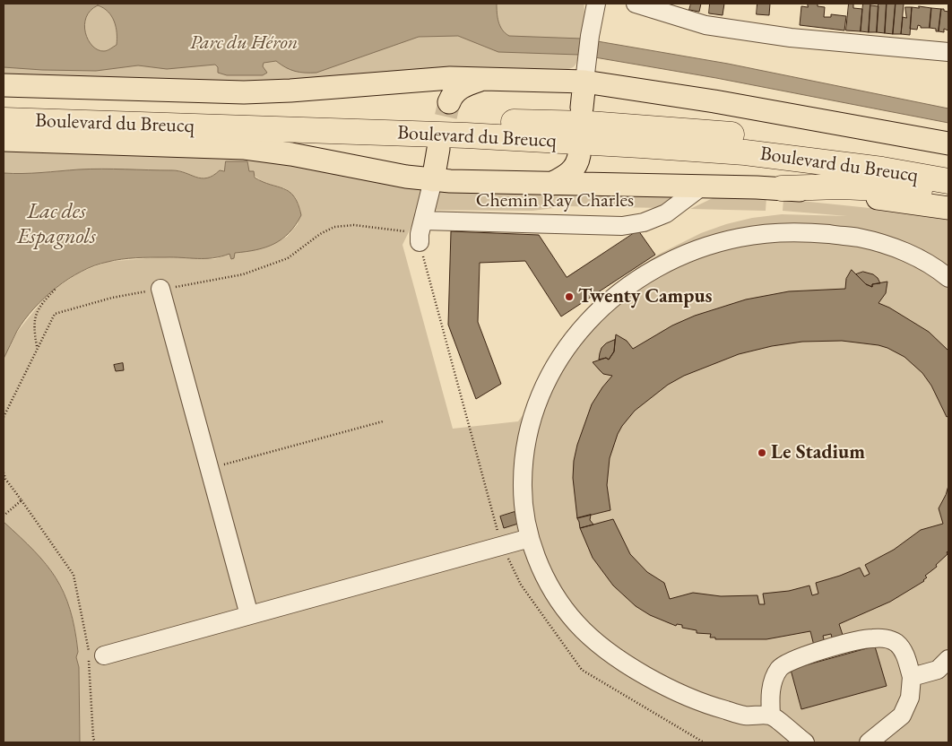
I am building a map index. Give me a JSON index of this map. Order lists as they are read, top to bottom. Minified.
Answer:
{"streets":{"highway":["Boulevard du Breucq"],"street":["Chemin Ray Charles"]},"crossings":[["Boulevard du Breucq","Chemin Ray Charles"]],"water":["Lac des Espagnols"],"parks":["Parc du Héron"],"places":["Twenty Campus","Le Stadium"]}
